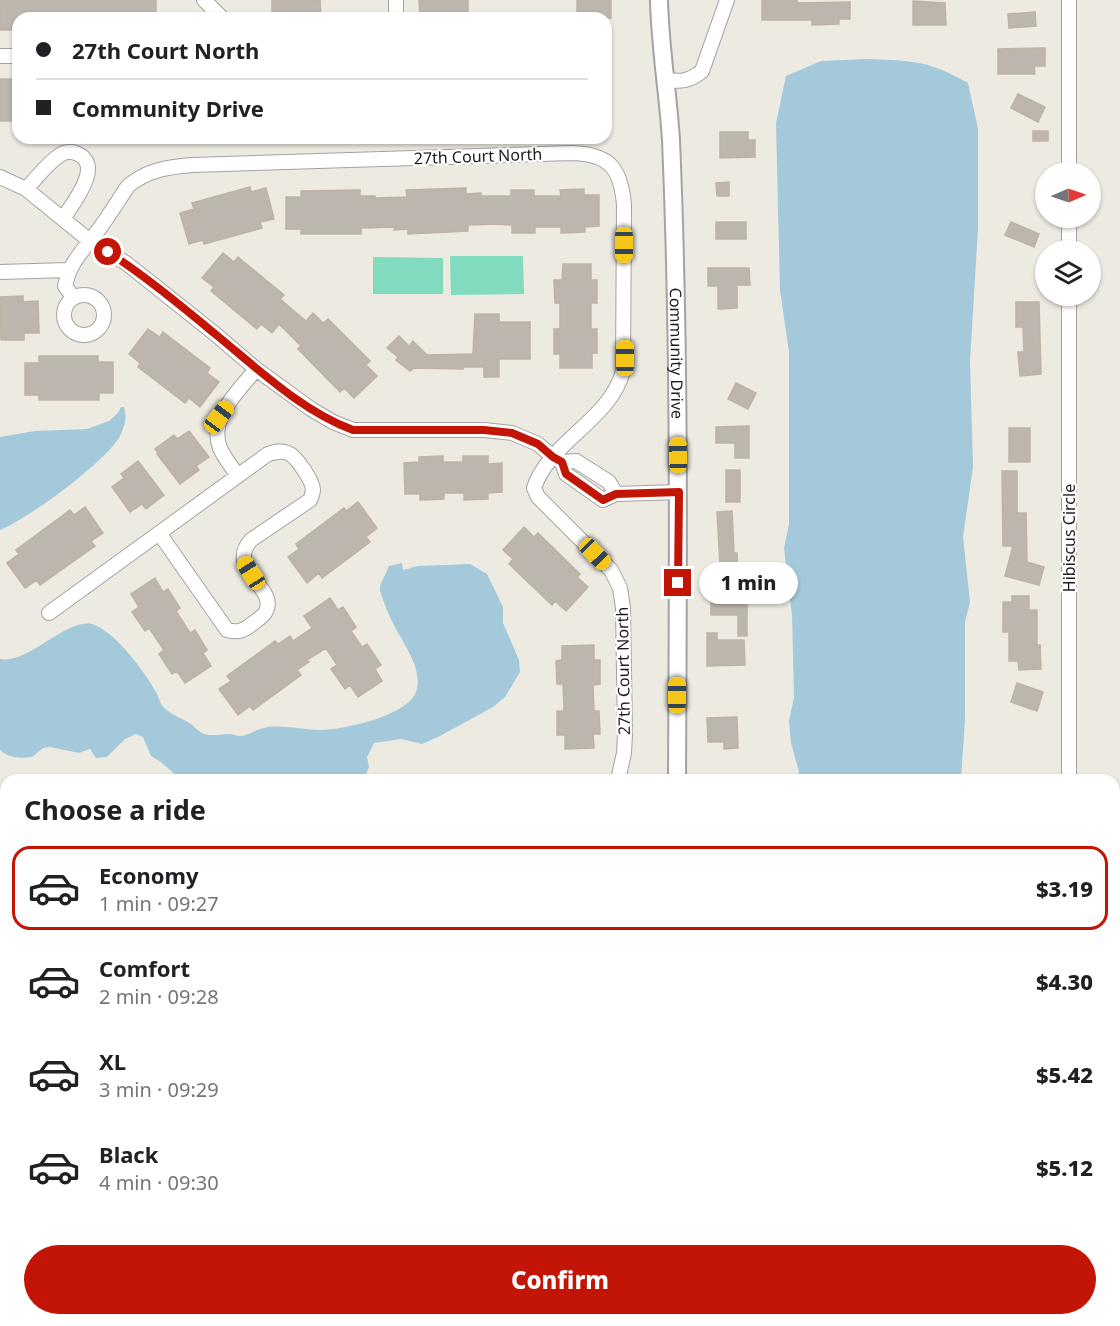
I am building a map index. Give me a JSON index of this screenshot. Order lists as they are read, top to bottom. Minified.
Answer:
{"streets":{"street":["27th Court North","Community Drive","Hibiscus Circle"]},"north":"right","page":{"banner":["27th Court North","Community Drive"],"bubble":"1 min","heading":"Choose a ride","list":[{"name":"Economy","note":"1 min · 09:27","value":"$3.19"},{"name":"Comfort","note":"2 min · 09:28","value":"$4.30"},{"name":"XL","note":"3 min · 09:29","value":"$5.42"},{"name":"Black","note":"4 min · 09:30","value":"$5.12"}],"buttons":"Confirm"}}
